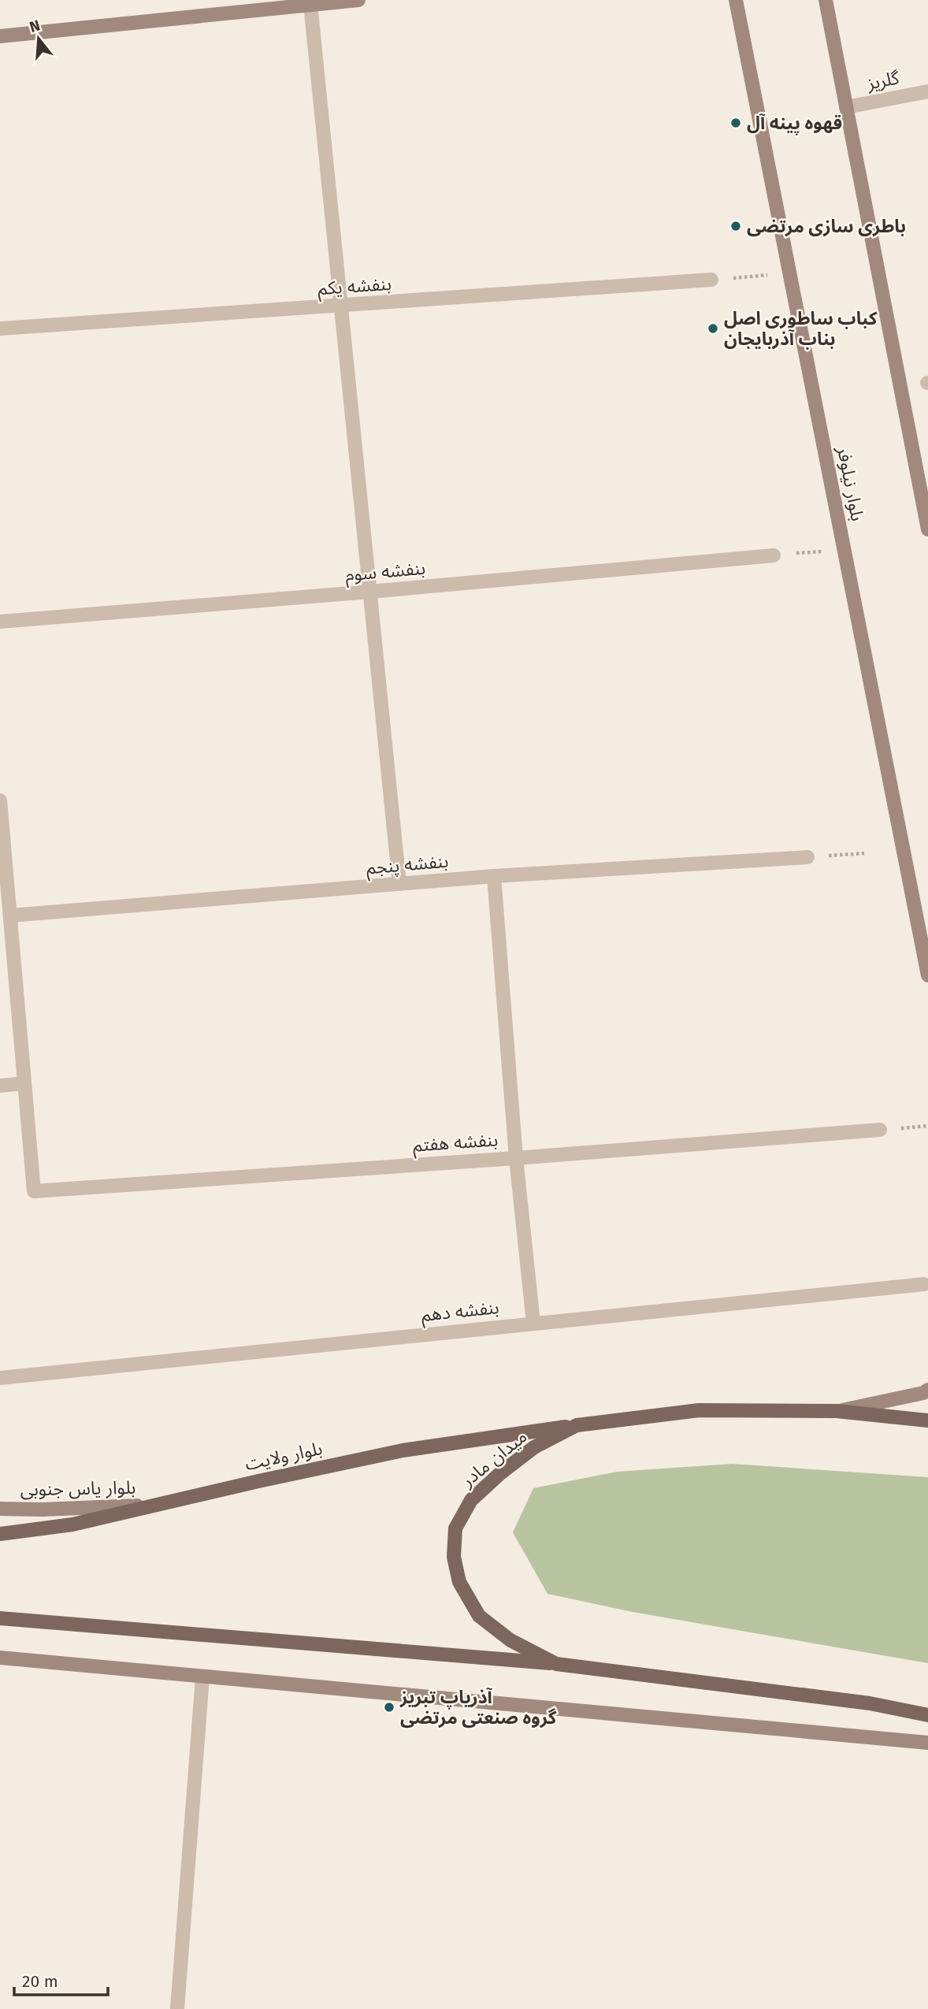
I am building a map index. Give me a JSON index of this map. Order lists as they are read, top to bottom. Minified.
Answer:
{"streets":{"main road":["بلوار نیلوفر","بلوار ولایت","میدان مادر","بلوار یاس جنوبی"],"street":["گلریز","بنفشه یکم","بنفشه سوم","بنفشه پنجم","بنفشه هفتم","بنفشه دهم"]},"crossings":[["بلوار ولایت","میدان مادر"],["بلوار ولایت","بلوار یاس جنوبی"]],"places":["قهوه پینه آل","باطری سازی مرتضی","کباب ساطوری اصل بناب آذربایجان","آذریاپ تبریز گروه صنعتی مرتضی"],"scale_bar":"20 m","north":"top"}
